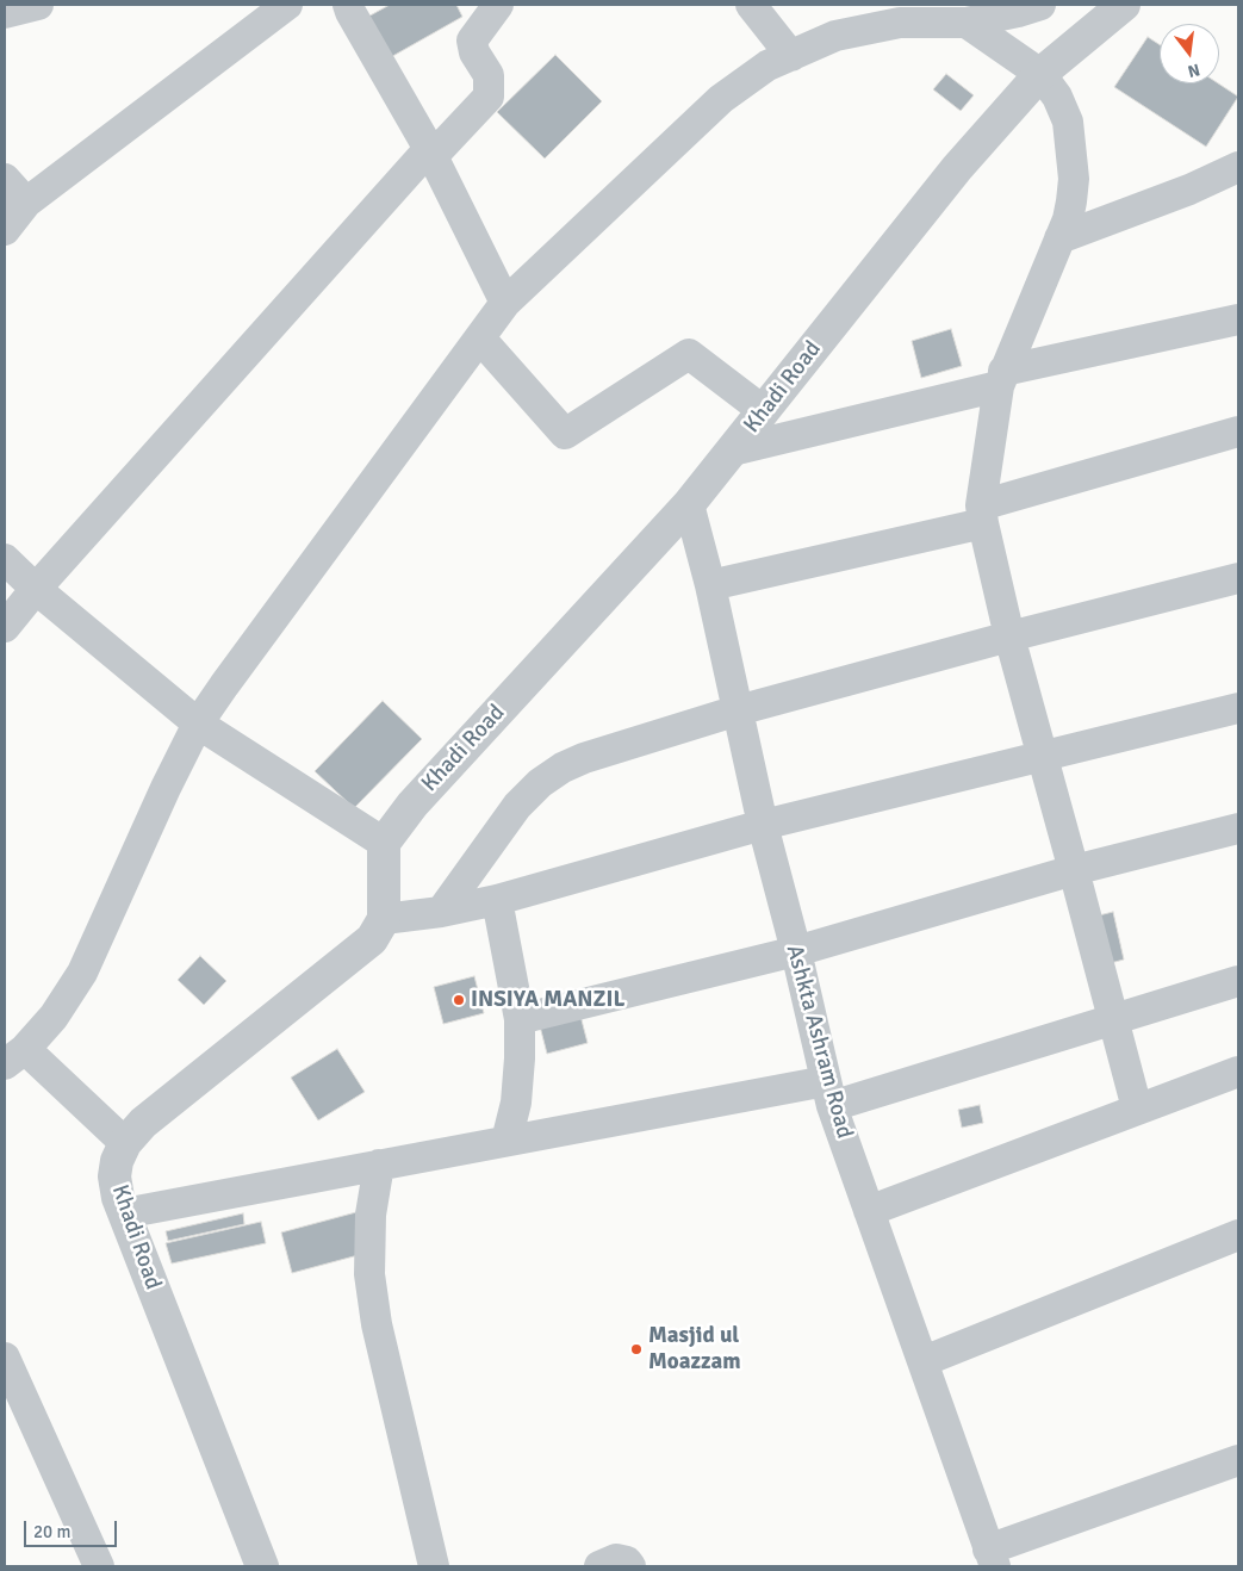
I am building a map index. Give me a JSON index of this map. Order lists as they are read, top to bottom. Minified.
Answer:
{"streets":{"street":["Khadi Road","Ashkta Ashram Road"]},"crossings":[["Khadi Road","Ashkta Ashram Road"]],"places":["INSIYA MANZIL","Masjid ul Moazzam"],"scale_bar":"20 m","north":"bottom"}
